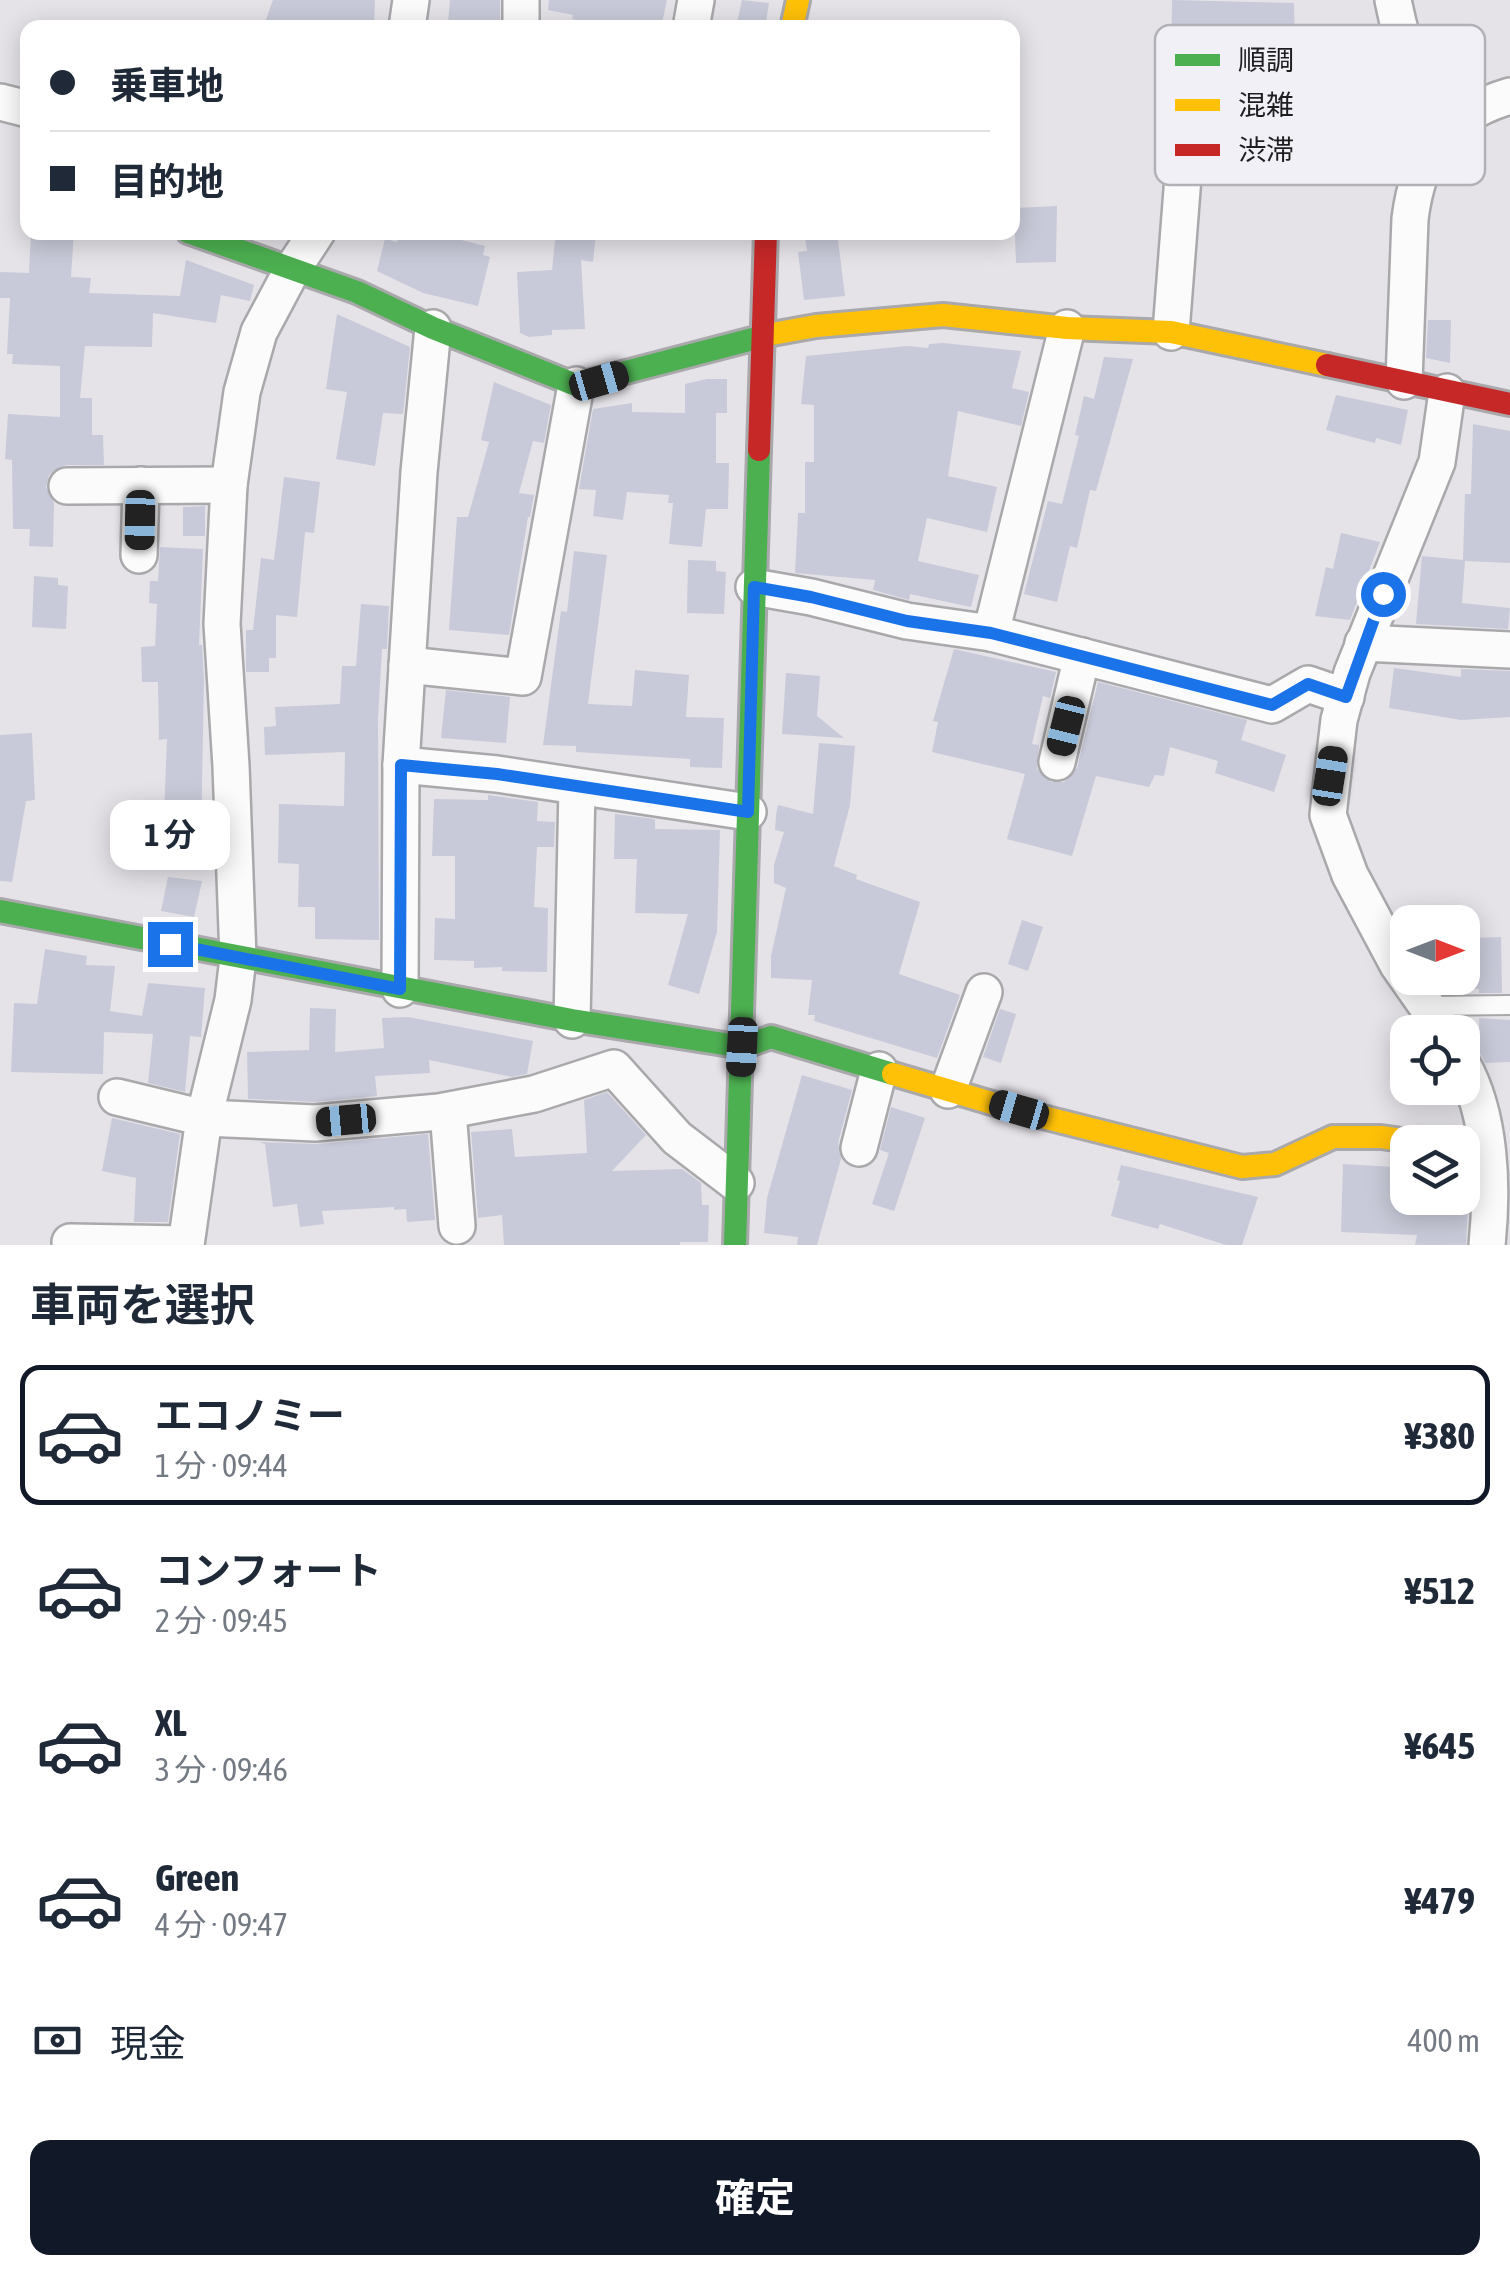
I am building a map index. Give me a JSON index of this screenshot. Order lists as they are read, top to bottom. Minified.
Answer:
{"legend":["順調","混雑","渋滞"],"north":"right","page":{"banner":["乗車地","目的地"],"bubble":"1 分","heading":"車両を選択","list":[{"name":"エコノミー","note":"1 分 · 09:44","value":"¥380"},{"name":"コンフォート","note":"2 分 · 09:45","value":"¥512"},{"name":"XL","note":"3 分 · 09:46","value":"¥645"},{"name":"Green","note":"4 分 · 09:47","value":"¥479"}],"pay":["現金","400 m"],"buttons":"確定"}}
